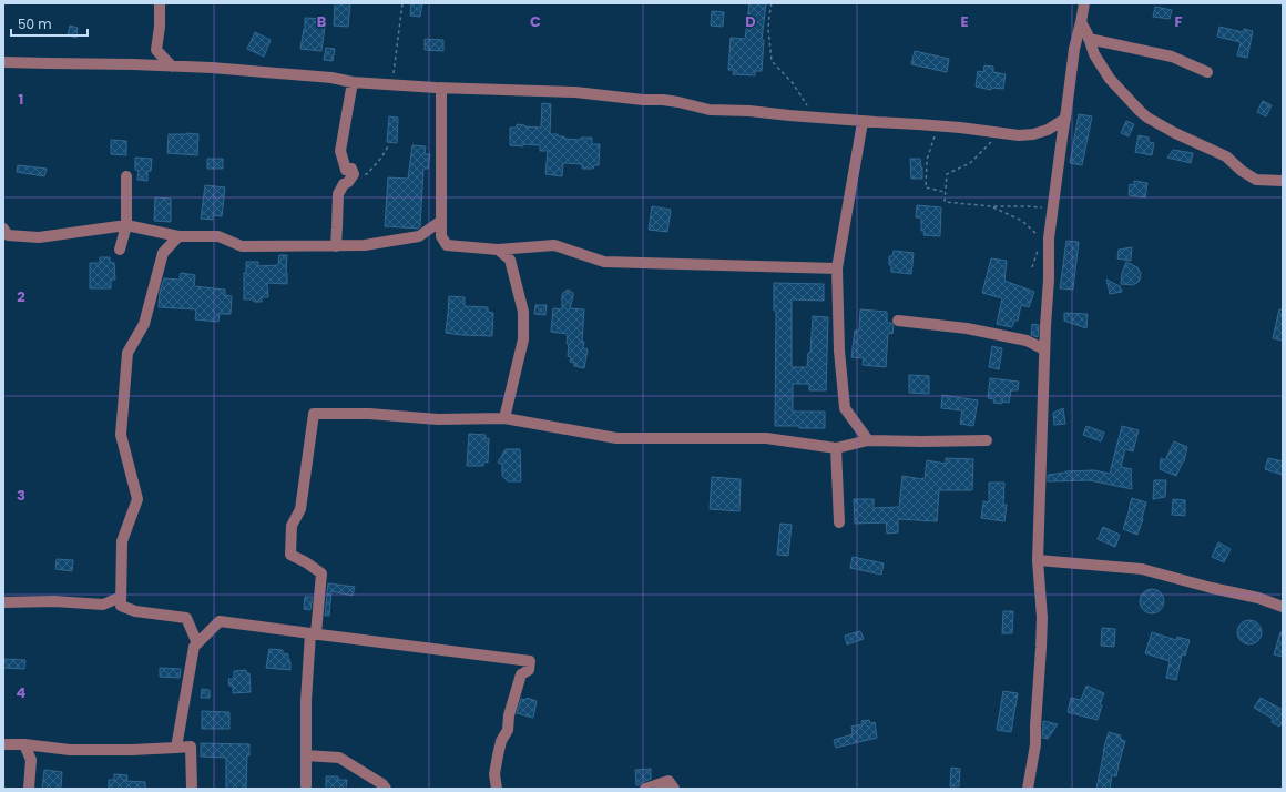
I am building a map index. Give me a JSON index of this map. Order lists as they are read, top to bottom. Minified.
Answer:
{"scale_bar":"50 m","grid":{"columns":["B","C","D","E","F"],"rows":["1","2","3","4"]}}
